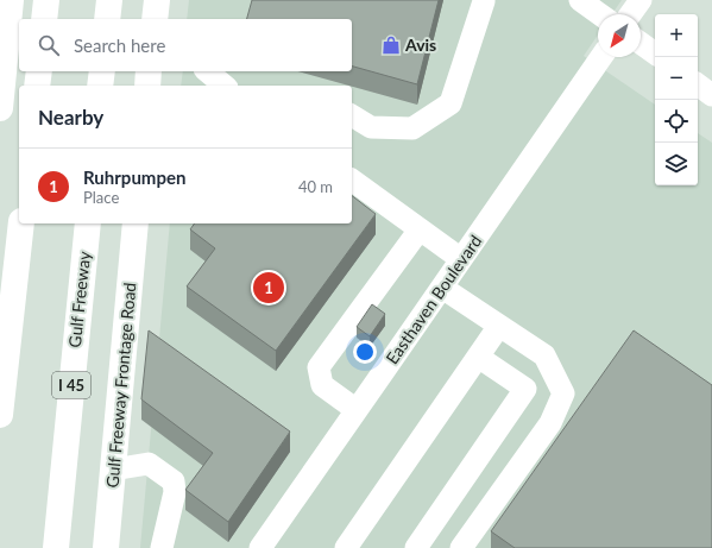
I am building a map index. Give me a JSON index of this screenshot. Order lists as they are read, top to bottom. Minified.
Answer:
{"streets":{"main road":["Gulf Freeway","I 45","Gulf Freeway Frontage Road"],"street":["Easthaven Boulevard"]},"places":{"shop":["Avis"]},"north":"bottom left","page":{"map_buttons":["+","−"],"search":"Search here","heading":"Nearby","list":[{"mark":"1","name":"Ruhrpumpen","note":"Place","value":"40 m"}],"pins":"1"}}
